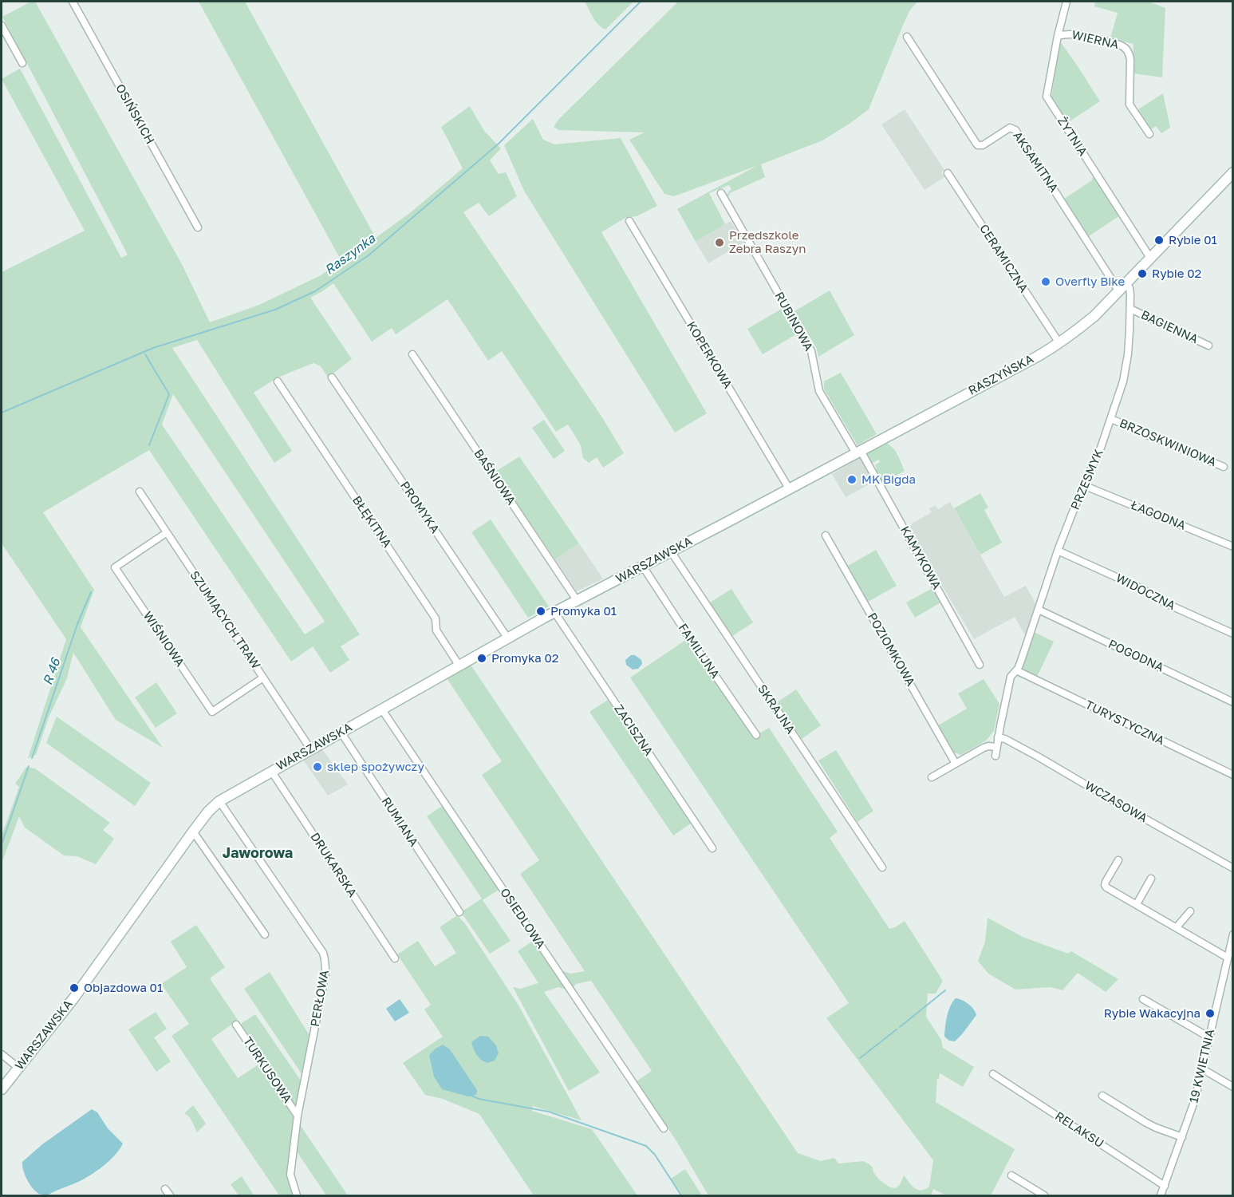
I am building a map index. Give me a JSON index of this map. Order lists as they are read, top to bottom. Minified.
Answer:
{"streets":{"street":["WIERNA","OSIŃSKICH","ŻYTNIA","AKSAMITNA","CERAMICZNA","RUBINOWA","BAGIENNA","KOPERKOWA","RASZYŃSKA","BRZOSKWINIOWA","BAŚNIOWA","PRZESMYK","PROMYKA","ŁAGODNA","BŁĘKITNA","KAMYKOWA","WARSZAWSKA","WIDOCZNA","SZUMIĄCYCH TRAW","WIŚNIOWA","POZIOMKOWA","FAMILIJNA","POGODNA","SKRAJNA","TURYSTYCZNA","ZACISZNA","WCZASOWA","RUMIANA","DRUKARSKA","OSIEDLOWA","PERŁOWA","19 KWIETNIA","TURKUSOWA","RELAKSU"]},"crossings":[["WIERNA","ŻYTNIA"],["ŻYTNIA","RASZYŃSKA"],["AKSAMITNA","RASZYŃSKA"],["CERAMICZNA","RASZYŃSKA"],["RUBINOWA","RASZYŃSKA"],["RUBINOWA","KAMYKOWA"],["BAGIENNA","PRZESMYK"],["KOPERKOWA","RASZYŃSKA"],["RASZYŃSKA","PRZESMYK"],["RASZYŃSKA","KAMYKOWA"],["RASZYŃSKA","WARSZAWSKA"],["BRZOSKWINIOWA","PRZESMYK"],["BAŚNIOWA","WARSZAWSKA"],["PRZESMYK","ŁAGODNA"],["PRZESMYK","WIDOCZNA"],["PRZESMYK","POGODNA"],["PRZESMYK","TURYSTYCZNA"],["PRZESMYK","WCZASOWA"],["PROMYKA","WARSZAWSKA"],["BŁĘKITNA","WARSZAWSKA"],["WARSZAWSKA","SZUMIĄCYCH TRAW"],["WARSZAWSKA","FAMILIJNA"],["WARSZAWSKA","SKRAJNA"],["WARSZAWSKA","ZACISZNA"],["WARSZAWSKA","RUMIANA"],["WARSZAWSKA","DRUKARSKA"],["WARSZAWSKA","OSIEDLOWA"],["WARSZAWSKA","PERŁOWA"],["SZUMIĄCYCH TRAW","WIŚNIOWA"],["PERŁOWA","TURKUSOWA"],["19 KWIETNIA","RELAKSU"]],"districts":["Jaworowa"],"water":["Raszynka","R 46"],"places":["Rybie 01","Przedszkole Zebra Raszyn","Rybie 02","Overfly Bike","MK Bigda","Promyka 01","Promyka 02","sklep spożywczy","Objazdowa 01","Rybie Wakacyjna"]}
